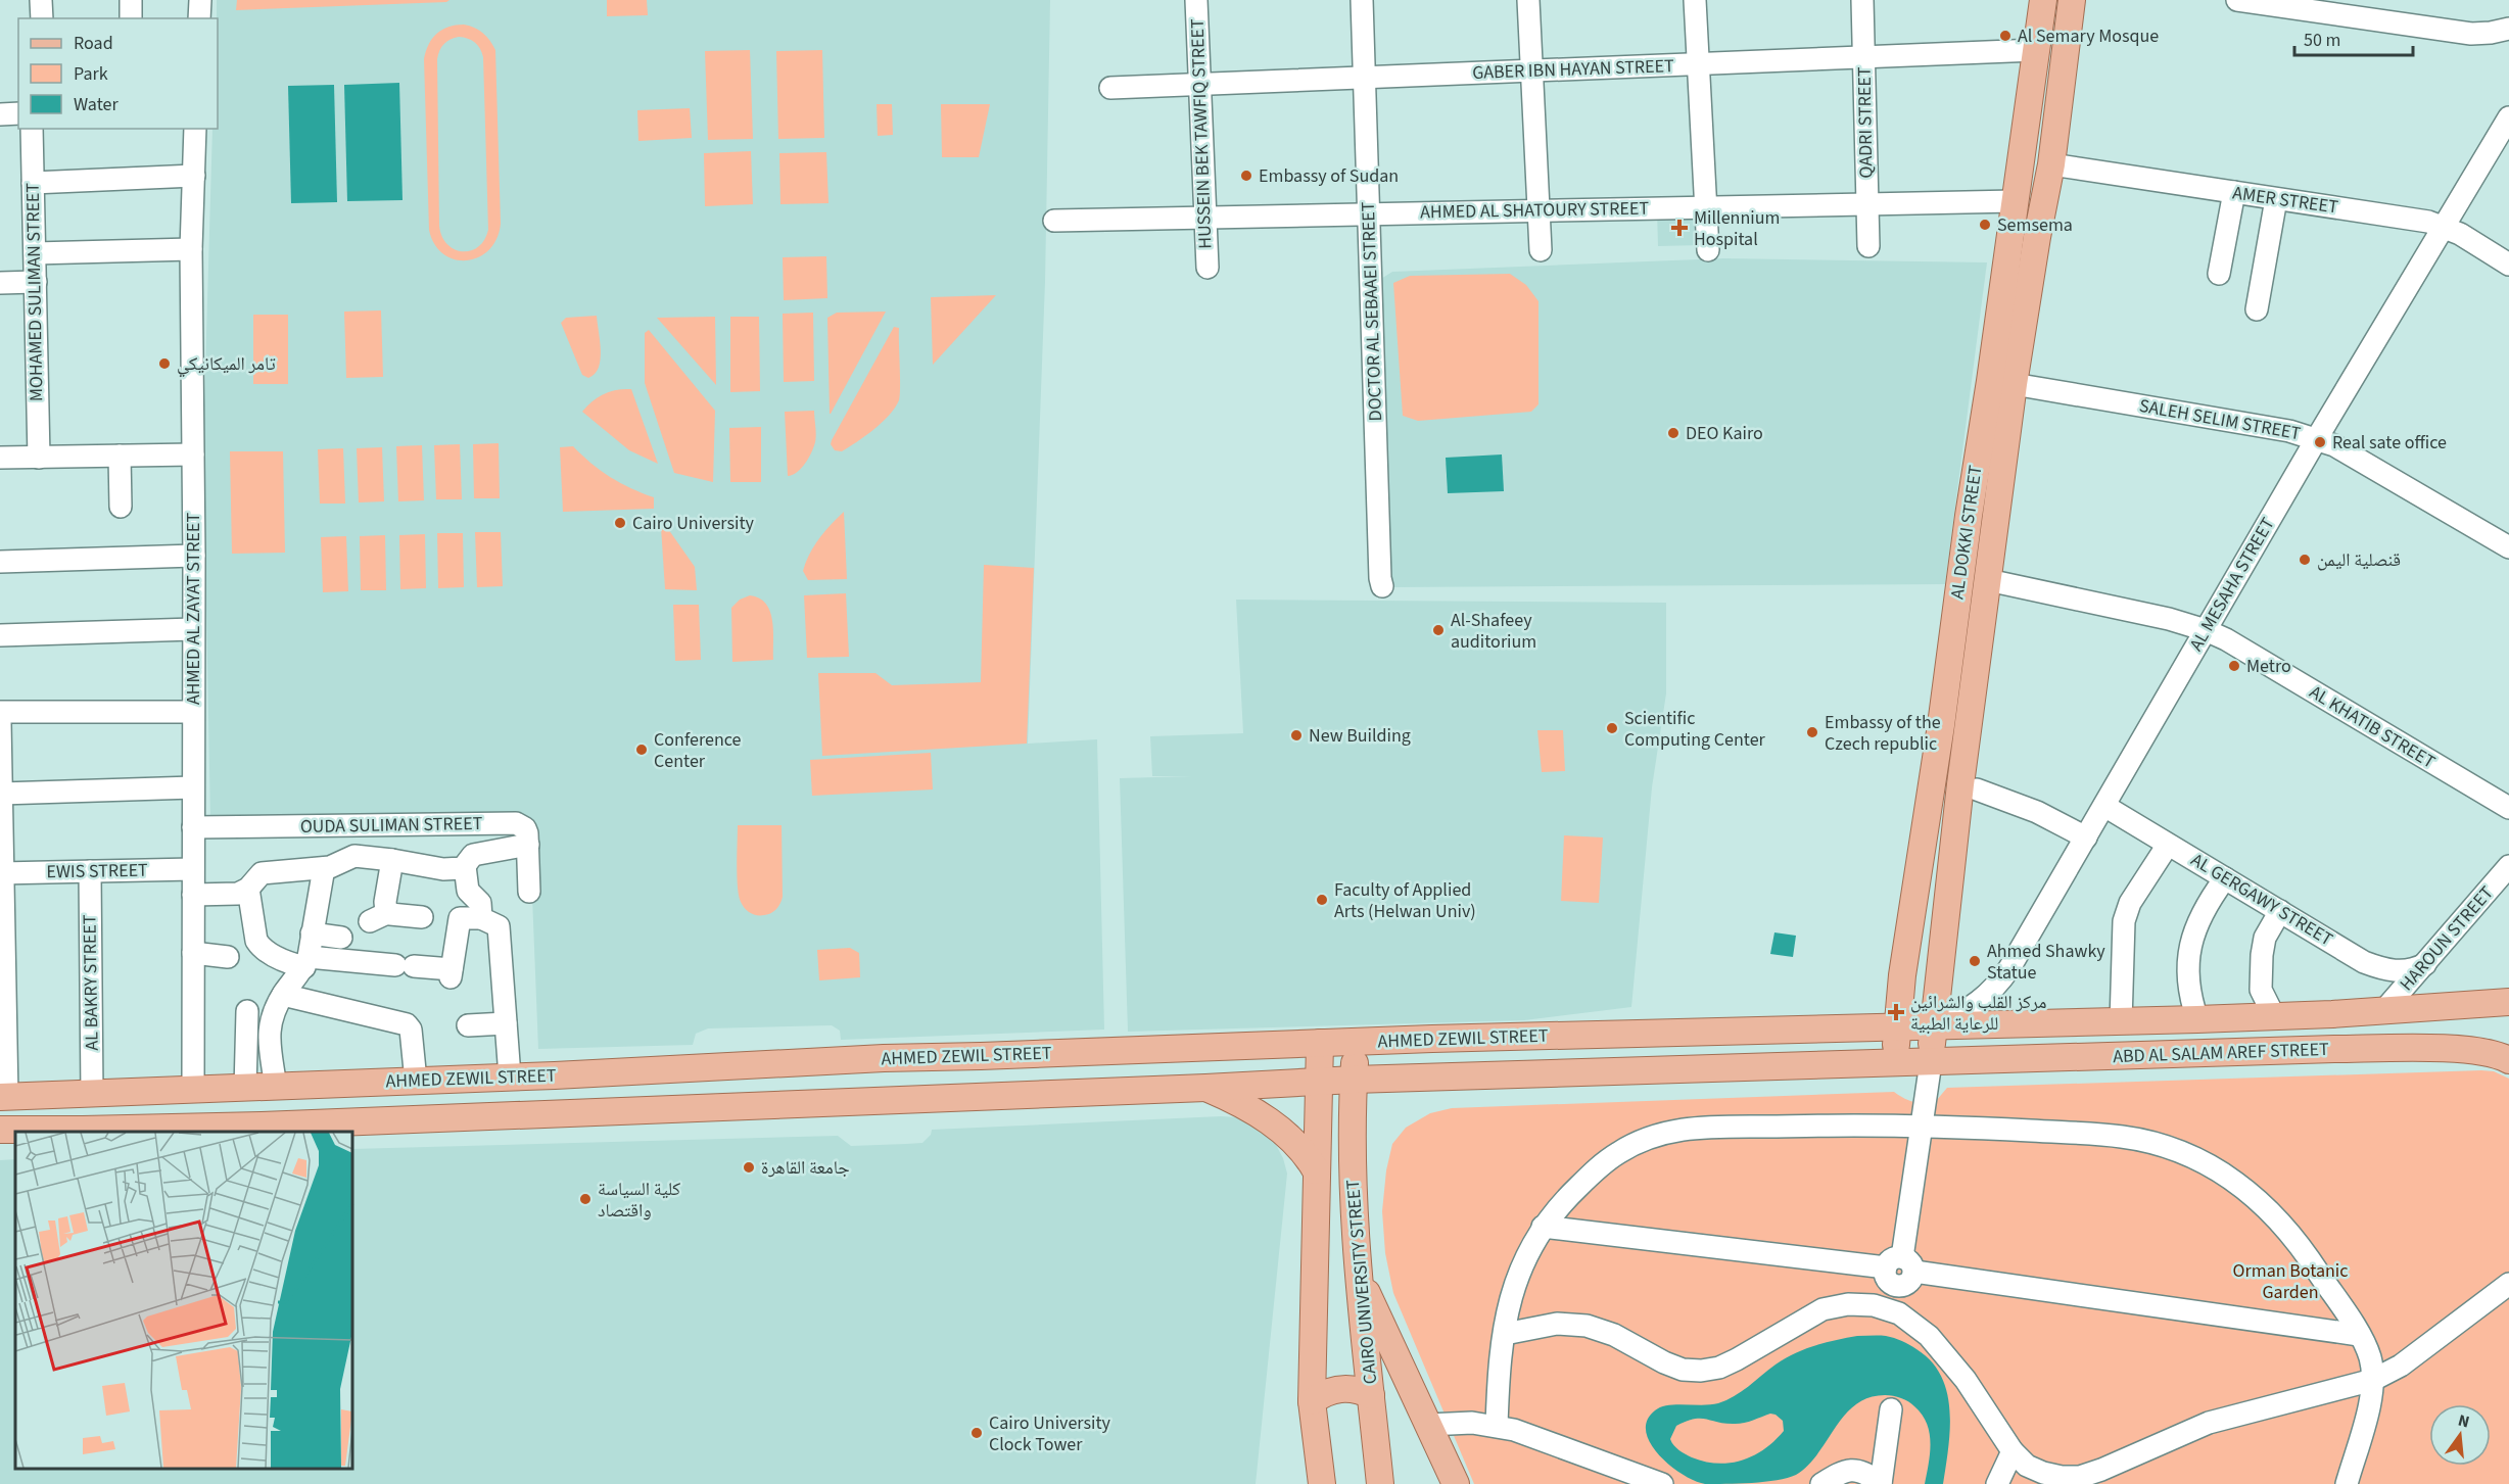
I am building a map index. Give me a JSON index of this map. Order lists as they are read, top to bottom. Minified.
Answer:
{"streets":{"main road":["AL DOKKI STREET","AHMED ZEWIL STREET","ABD AL SALAM AREF STREET","CAIRO UNIVERSITY STREET"],"street":["GABER IBN HAYAN STREET","QADRI STREET","HUSSEIN BEK TAWFIQ STREET","AMER STREET","AHMED AL SHATOURY STREET","MOHAMED SULIMAN STREET","DOCTOR AL SEBAAEI STREET","SALEH SELIM STREET","AL MESAHA STREET","AHMED AL ZAYAT STREET","AL KHATIB STREET","OUDA SULIMAN STREET","EWIS STREET","AL GERGAWY STREET","HAROUN STREET","AL BAKRY STREET"]},"crossings":[["GABER IBN HAYAN STREET","QADRI STREET"],["GABER IBN HAYAN STREET","HUSSEIN BEK TAWFIQ STREET"],["GABER IBN HAYAN STREET","DOCTOR AL SEBAAEI STREET"],["GABER IBN HAYAN STREET","AL DOKKI STREET"],["QADRI STREET","AHMED AL SHATOURY STREET"],["HUSSEIN BEK TAWFIQ STREET","AHMED AL SHATOURY STREET"],["AMER STREET","AL DOKKI STREET"],["AMER STREET","AL MESAHA STREET"],["AHMED AL SHATOURY STREET","DOCTOR AL SEBAAEI STREET"],["AHMED AL SHATOURY STREET","AL DOKKI STREET"],["SALEH SELIM STREET","AL DOKKI STREET"],["SALEH SELIM STREET","AL MESAHA STREET"],["AL DOKKI STREET","AL MESAHA STREET"],["AL DOKKI STREET","AL KHATIB STREET"],["AL DOKKI STREET","AHMED ZEWIL STREET"],["AL DOKKI STREET","ABD AL SALAM AREF STREET"],["AL MESAHA STREET","AL KHATIB STREET"],["AL MESAHA STREET","AL GERGAWY STREET"],["AL MESAHA STREET","AHMED ZEWIL STREET"],["AL MESAHA STREET","ABD AL SALAM AREF STREET"],["AHMED AL ZAYAT STREET","OUDA SULIMAN STREET"],["AHMED AL ZAYAT STREET","EWIS STREET"],["AHMED AL ZAYAT STREET","AHMED ZEWIL STREET"],["EWIS STREET","AL BAKRY STREET"],["AL GERGAWY STREET","HAROUN STREET"],["HAROUN STREET","ABD AL SALAM AREF STREET"],["AL BAKRY STREET","AHMED ZEWIL STREET"],["AHMED ZEWIL STREET","ABD AL SALAM AREF STREET"],["AHMED ZEWIL STREET","CAIRO UNIVERSITY STREET"]],"parks":["Orman Botanic Garden"],"places":{"other":["Al Semary Mosque","Embassy of Sudan","Semsema","تامر الميكانيكي","DEO Kairo","Real sate office","Cairo University","قنصلية اليمن","Al-Shafeey auditorium","Metro","Scientific Computing Center","Embassy of the Czech republic","New Building","Conference Center","Faculty of Applied Arts (Helwan Univ)","Ahmed Shawky Statue","جامعة القاهرة","كلية السياسة واقتصاد","Cairo University Clock Tower"],"health":["Millennium Hospital","مركز القلب والشرائين للرعاية الطبية"]},"legend":["Road","Park","Water"],"scale_bar":"50 m","north":"top"}
